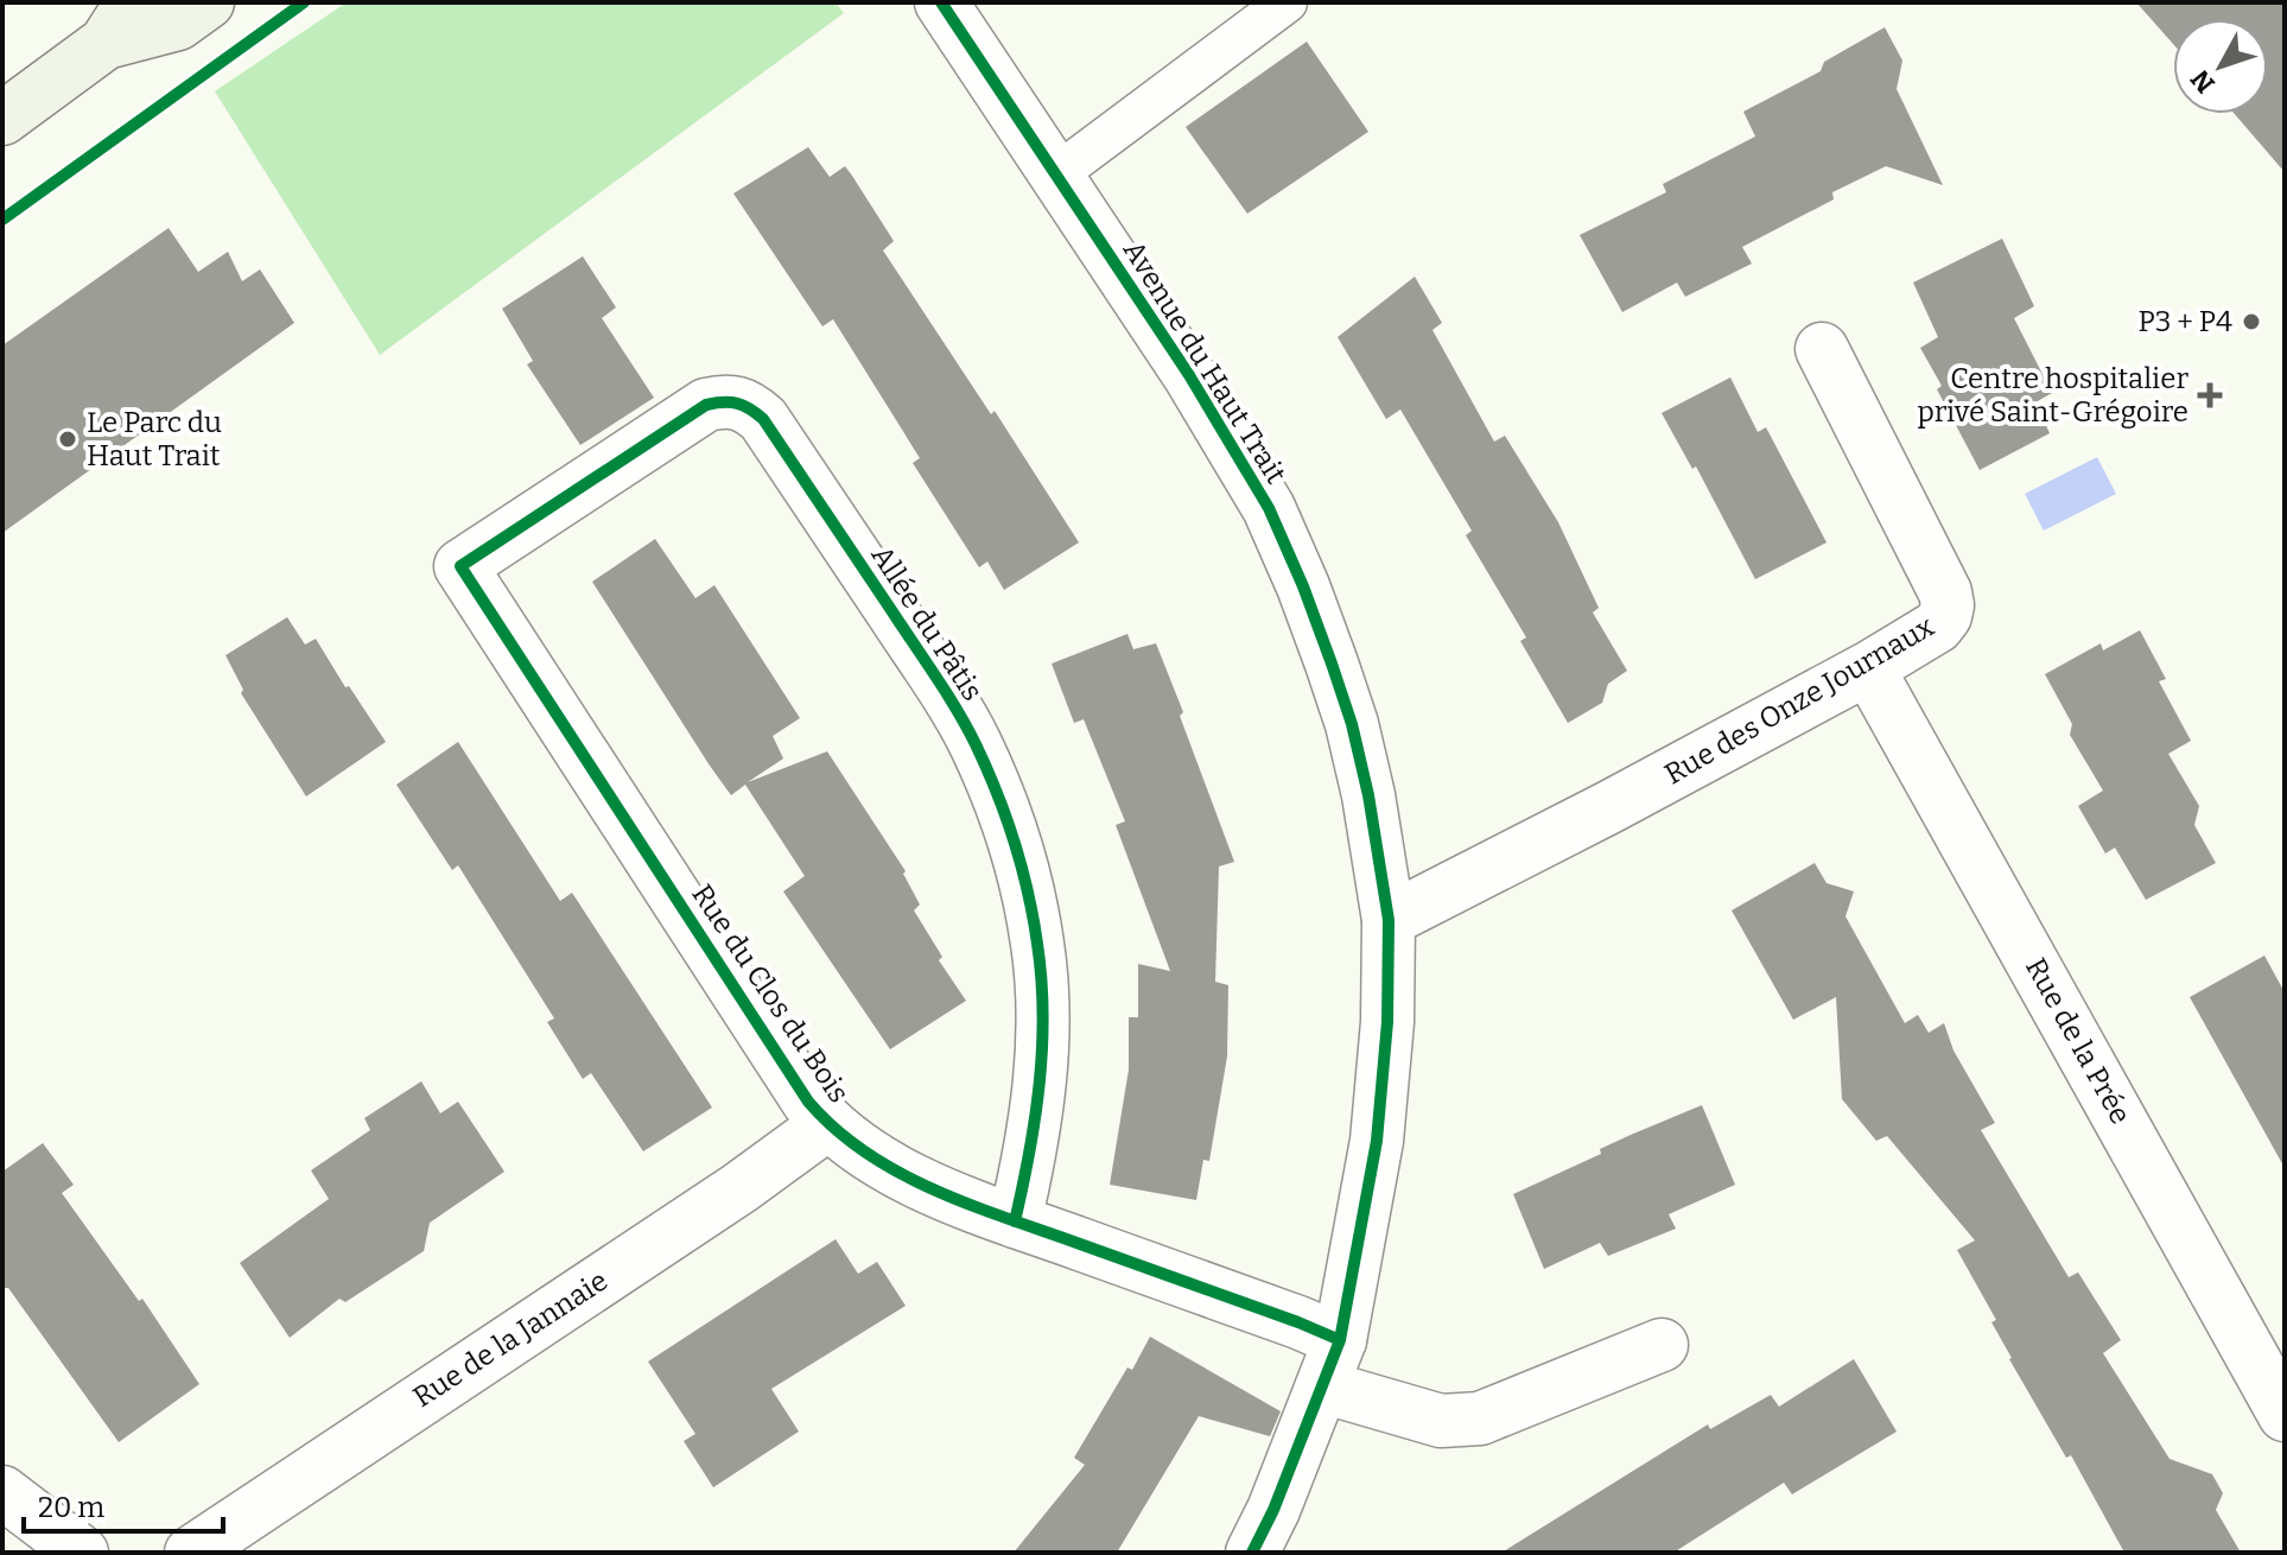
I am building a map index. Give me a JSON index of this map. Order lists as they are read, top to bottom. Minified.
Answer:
{"streets":{"street":["Avenue du Haut Trait","Allée du Pâtis","Rue des Onze Journaux","Rue du Clos du Bois","Rue de la Prée","Rue de la Jannaie"]},"crossings":[["Avenue du Haut Trait","Rue des Onze Journaux"],["Avenue du Haut Trait","Rue du Clos du Bois"],["Allée du Pâtis","Rue du Clos du Bois"],["Rue des Onze Journaux","Rue de la Prée"],["Rue du Clos du Bois","Rue de la Jannaie"]],"places":{"other":["P3 + P4","Le Parc du Haut Trait"],"health":["Centre hospitalier privé Saint-Grégoire"]},"scale_bar":"20 m","north":"bottom left"}
